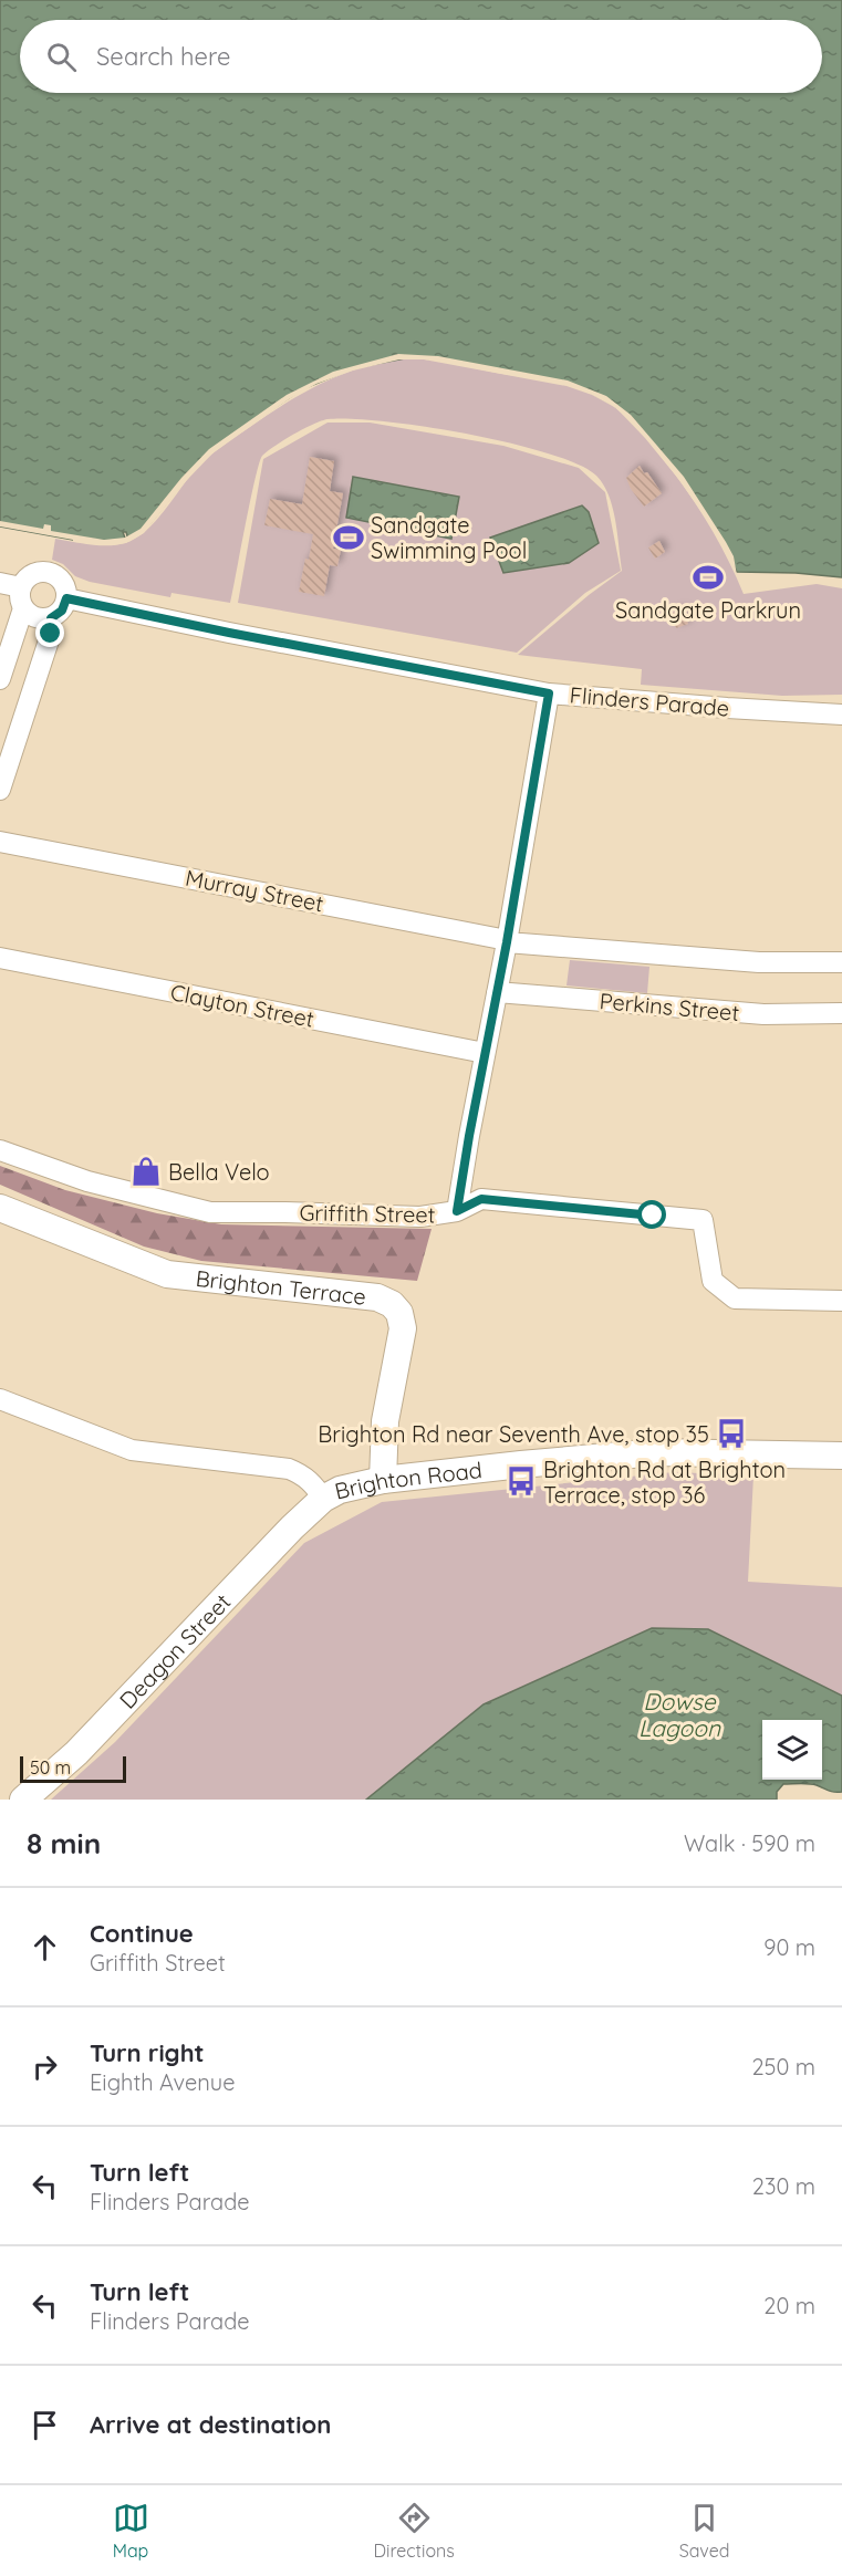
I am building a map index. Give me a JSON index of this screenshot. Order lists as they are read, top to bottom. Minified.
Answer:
{"streets":{"main road":["Brighton Terrace","Brighton Road","Deagon Street"],"street":["Flinders Parade","Murray Street","Clayton Street","Perkins Street","Griffith Street"]},"crossings":[["Brighton Terrace","Brighton Road"],["Brighton Road","Deagon Street"]],"water":["Dowse Lagoon"],"places":{"sports":["Sandgate Swimming Pool","Sandgate Parkrun"],"shop":["Bella Velo"],"bus stop":["Brighton Rd near Seventh Ave, stop 35","Brighton Rd at Brighton Terrace, stop 36"]},"scale_bar":"50 m","page":{"search":"Search here","scale":"50 m","heading":["8 min","Walk · 590 m"],"list":[["Continue","Griffith Street","90 m"],["Turn right","Eighth Avenue","250 m"],["Turn left","Flinders Parade","230 m"],["Turn left","Flinders Parade","20 m"],"Arrive at destination"],"nav":["Map","Directions","Saved"]}}
